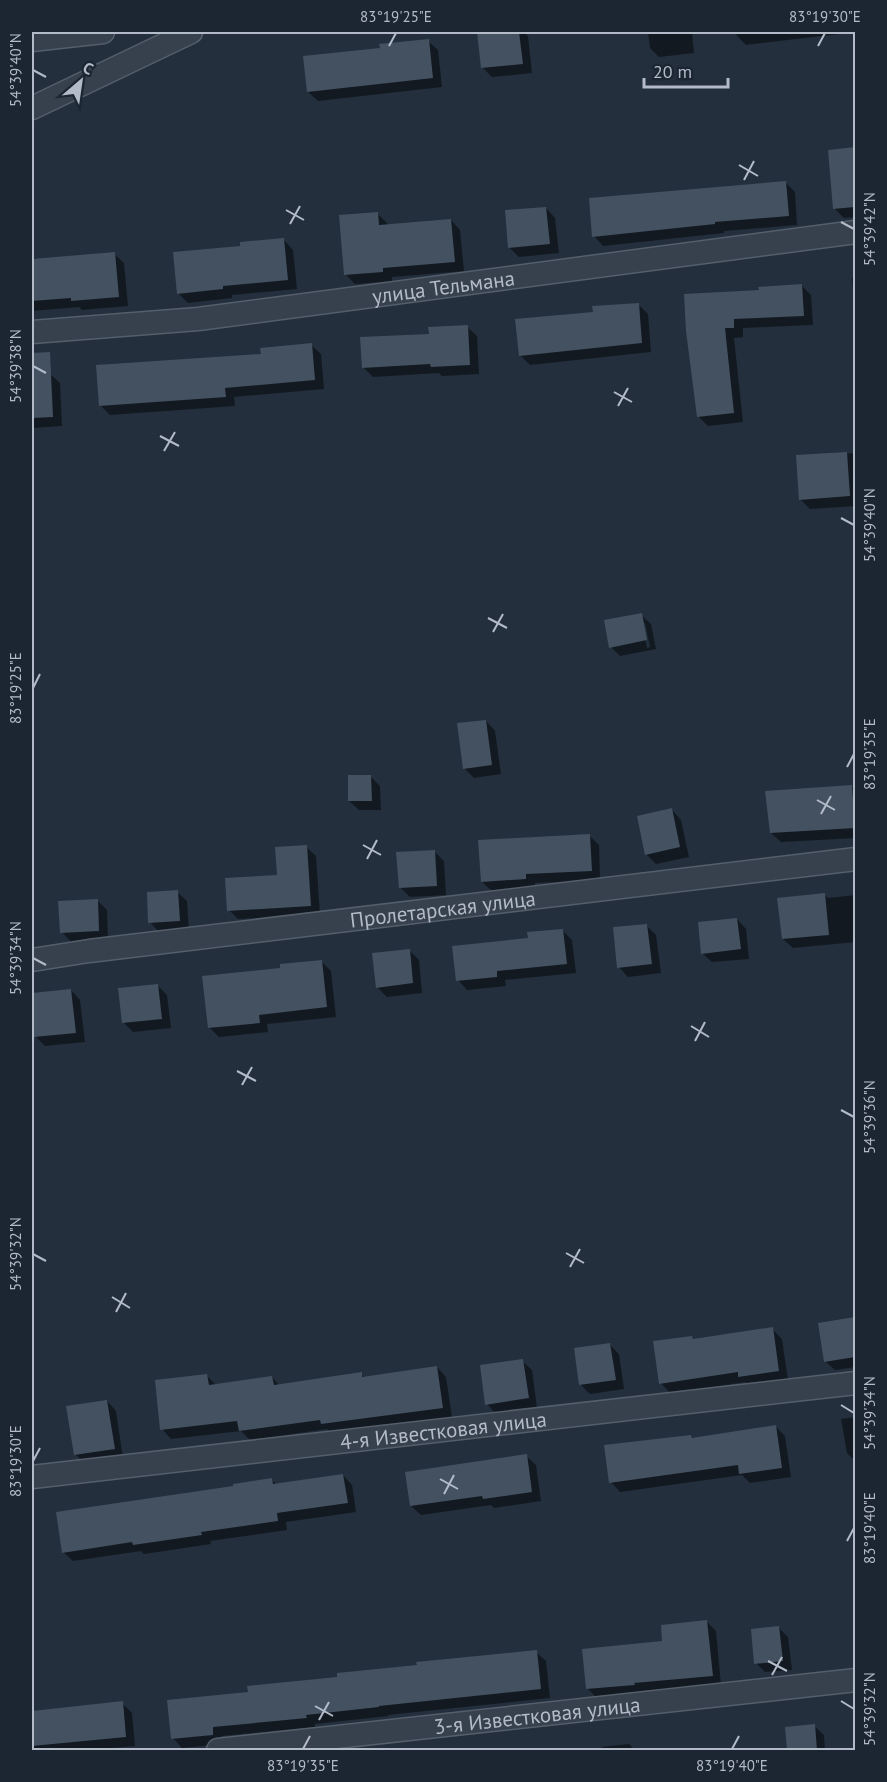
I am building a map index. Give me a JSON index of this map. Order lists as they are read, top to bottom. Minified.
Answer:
{"streets":{"street":["улица Тельмана","Пролетарская улица","4-я Известковая улица","3-я Известковая улица"]},"scale_bar":"20 m","north":"top right","coordinates":["83°19'25\"E","83°19'30\"E","54°39'40\"N","54°39'42\"N","54°39'38\"N","83°19'35\"E","54°39'34\"N","54°39'36\"N","54°39'32\"N","83°19'40\"E"]}
